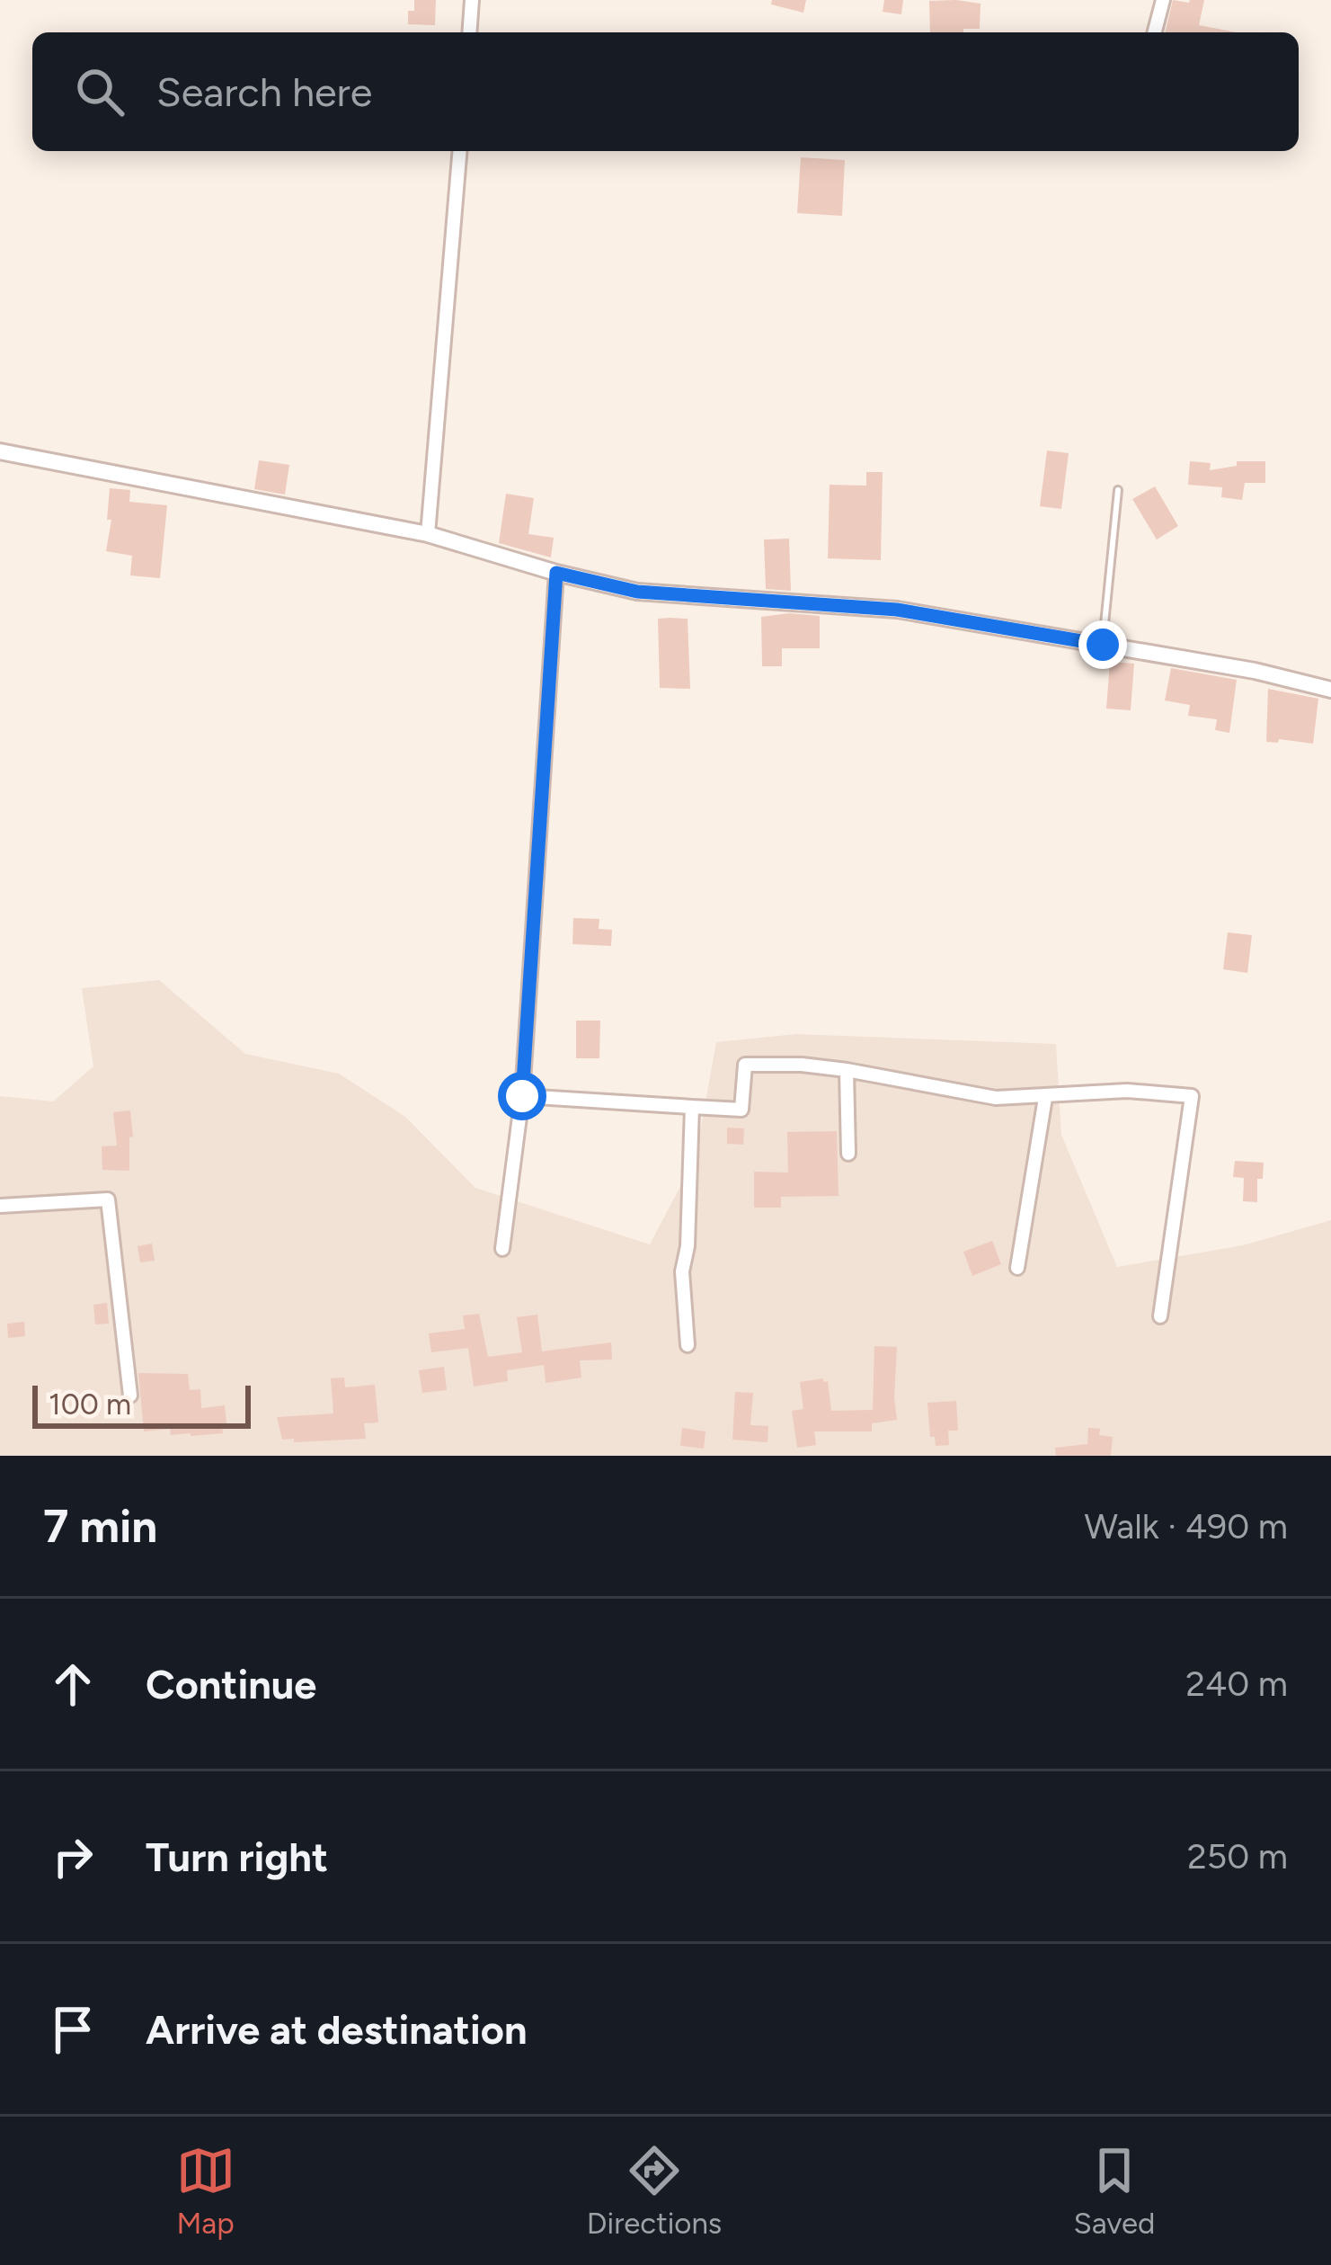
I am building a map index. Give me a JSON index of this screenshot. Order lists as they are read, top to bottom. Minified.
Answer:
{"scale_bar":"100 m","page":{"search":"Search here","scale":"100 m","heading":["7 min","Walk · 490 m"],"list":[["Continue","240 m"],["Turn right","250 m"],"Arrive at destination"],"nav":["Map","Directions","Saved"]}}
